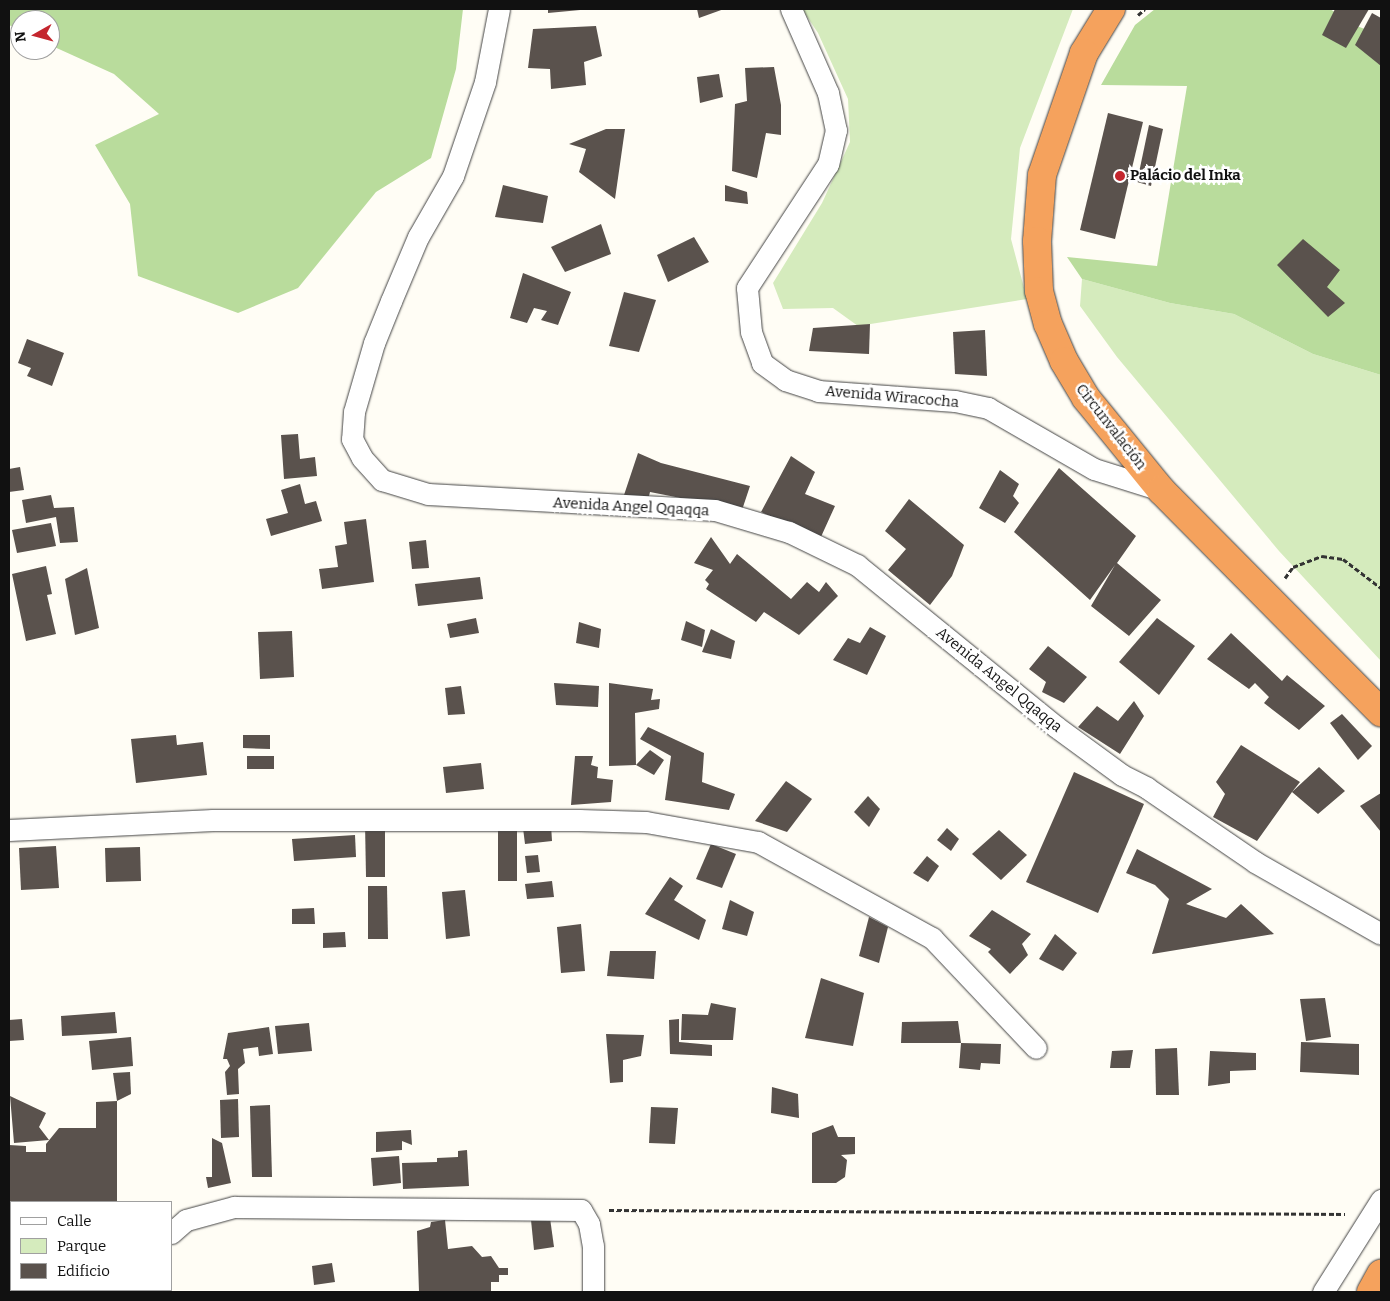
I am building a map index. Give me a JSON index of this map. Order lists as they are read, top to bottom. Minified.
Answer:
{"streets":{"highway":["Circunvalación"],"street":["Avenida Wiracocha","Avenida Angel Qqaqqa"]},"crossings":[["Avenida Wiracocha","Circunvalación"]],"places":["Palácio del Inka"],"legend":["Calle","Parque","Edificio"],"north":"left"}
